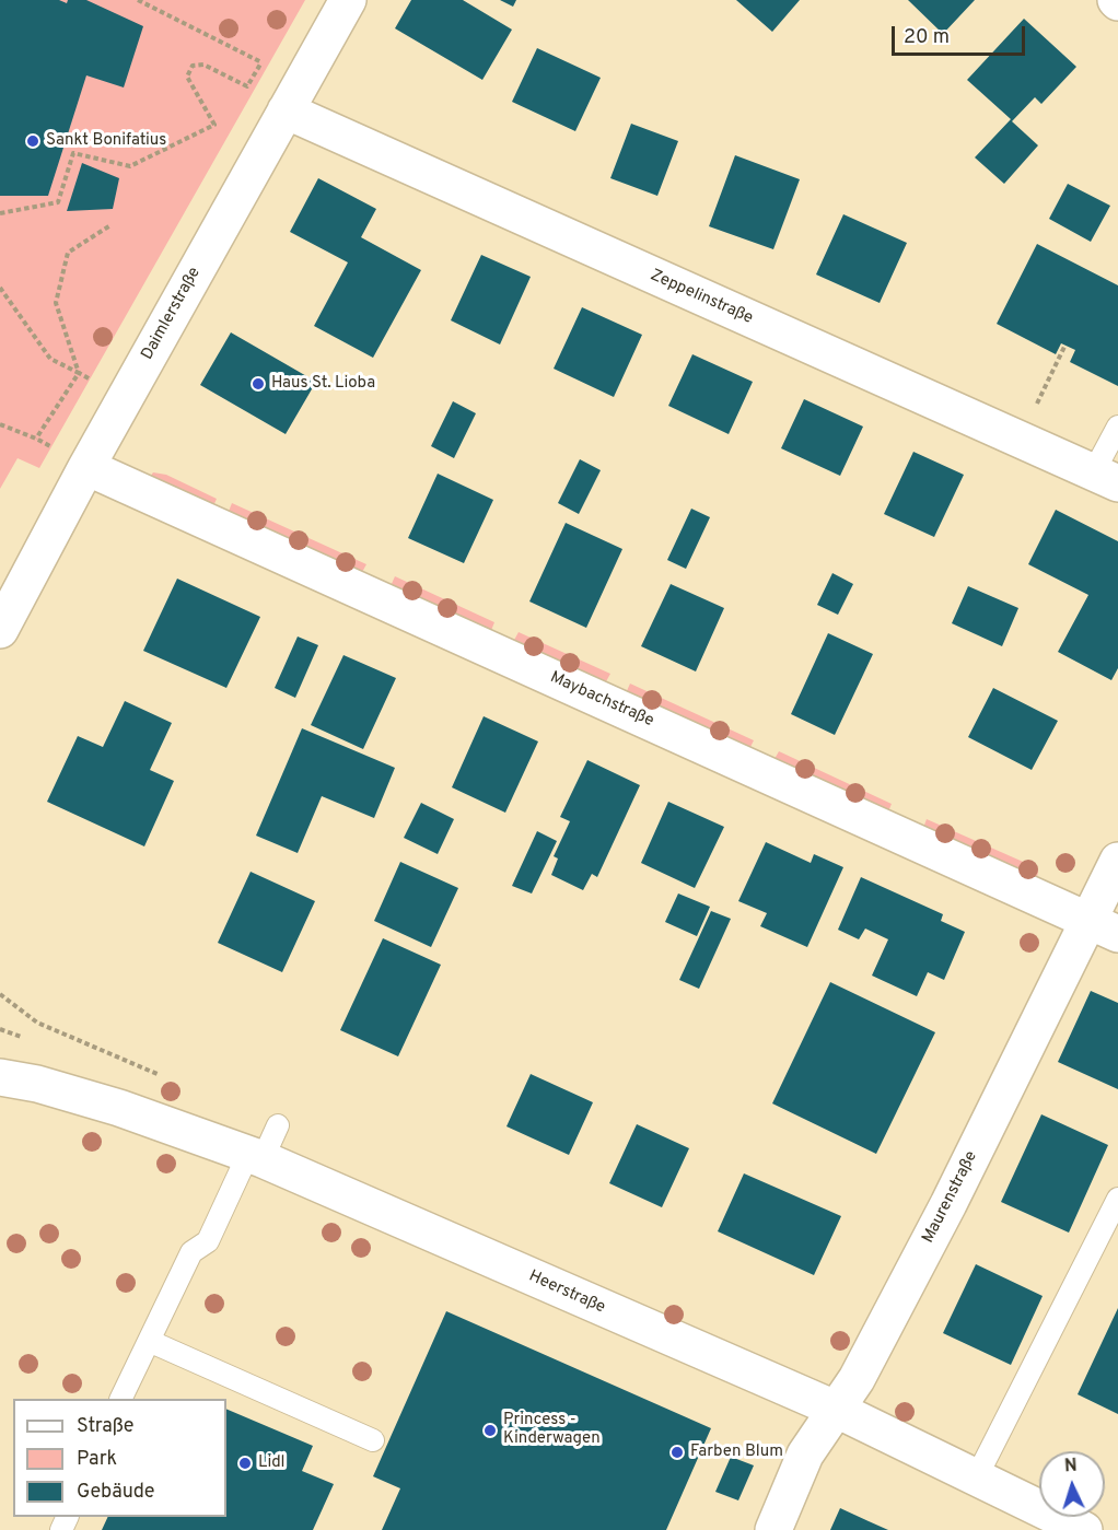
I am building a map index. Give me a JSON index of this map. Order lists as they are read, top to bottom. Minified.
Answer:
{"streets":{"street":["Zeppelinstraße","Daimlerstraße","Maybachstraße","Maurenstraße","Heerstraße"]},"crossings":[["Zeppelinstraße","Daimlerstraße"],["Daimlerstraße","Maybachstraße"],["Maybachstraße","Maurenstraße"],["Maurenstraße","Heerstraße"]],"places":["Sankt Bonifatius","Haus St. Lioba","Princess - Kinderwagen","Farben Blum","Lidl"],"legend":["Straße","Park","Gebäude"],"scale_bar":"20 m","north":"top"}
